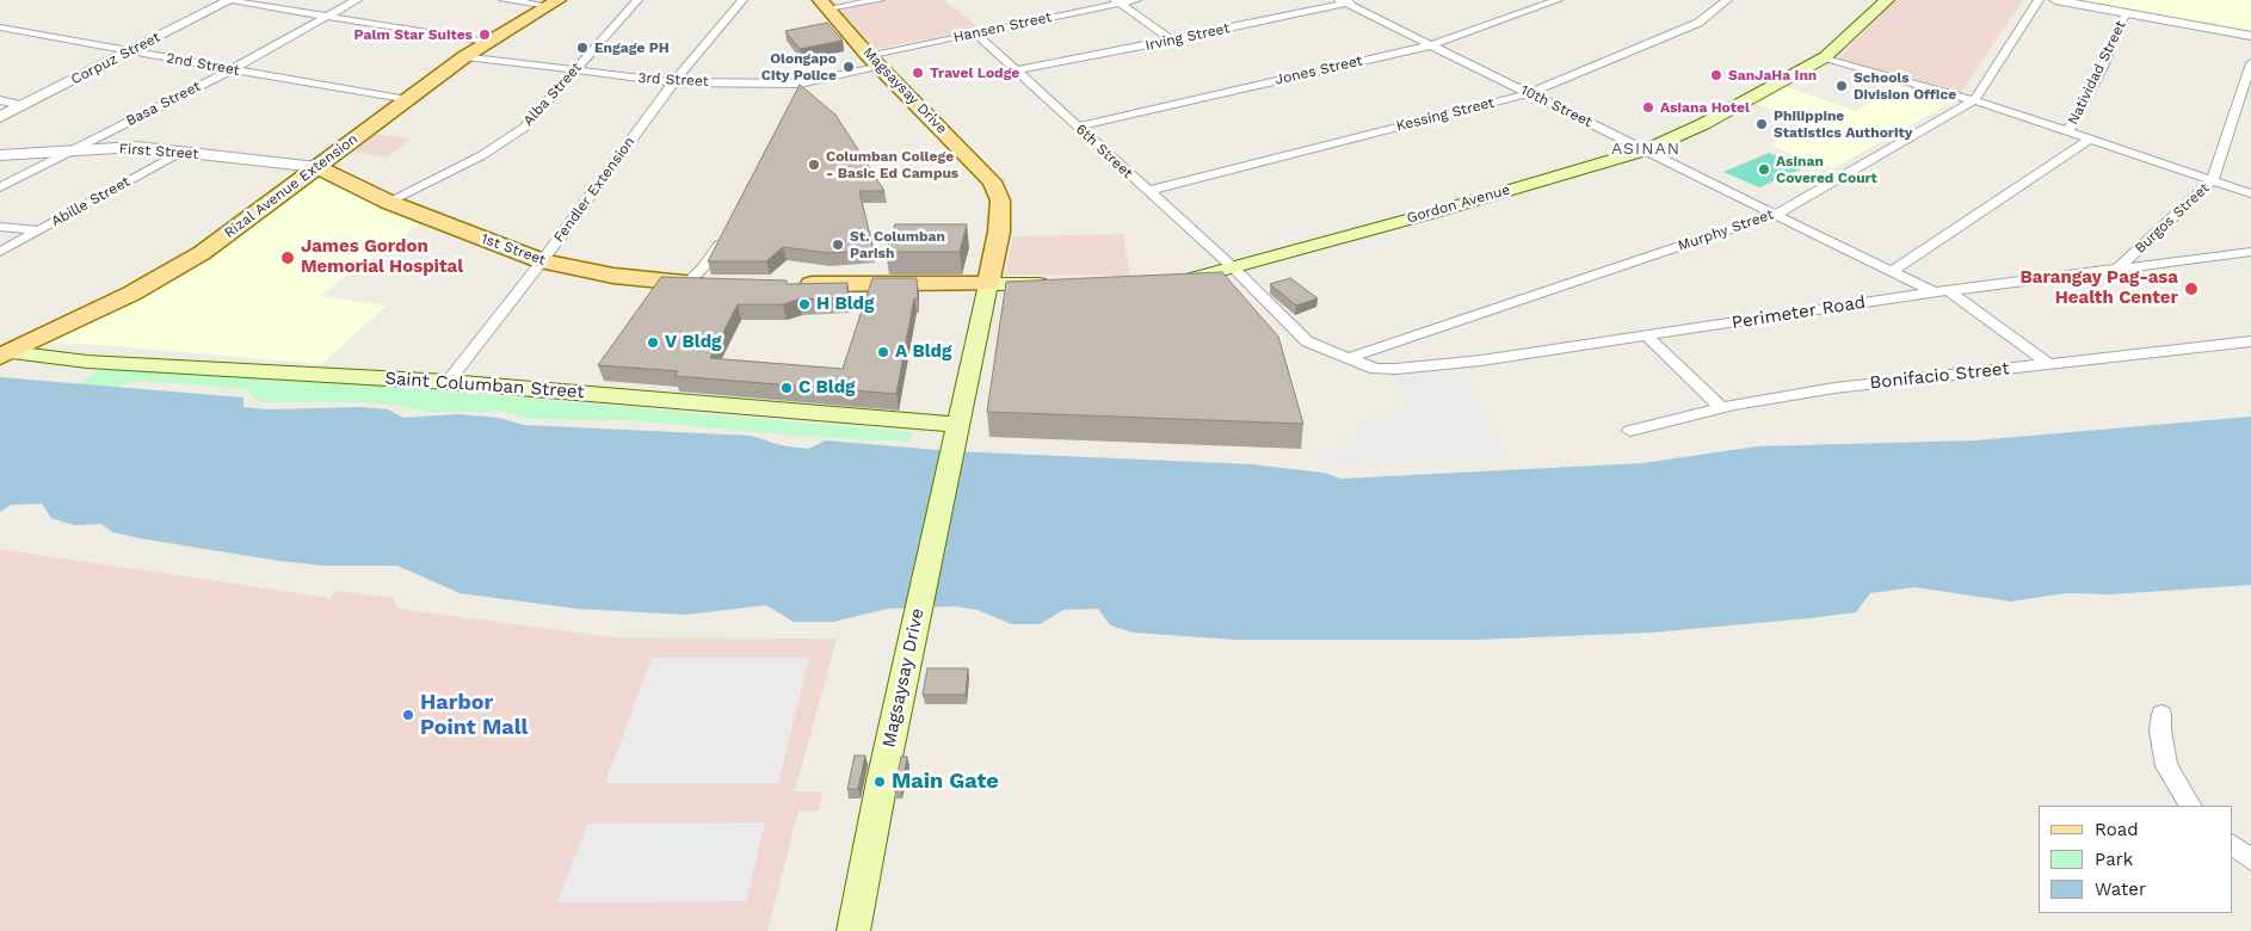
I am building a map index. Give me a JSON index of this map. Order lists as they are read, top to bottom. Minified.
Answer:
{"streets":{"main road":["Magsaysay Drive","Rizal Avenue Extension","Gordon Avenue","1st Street","Saint Columban Street"],"street":["Hansen Street","Irving Street","Corpuz Street","2nd Street","Jones Street","Natividad Street","3rd Street","Alba Street","Basa Street","10th Street","Kessing Street","First Street","6th Street","Fendler Extension","Abille Street","Burgos Street","Murphy Street","Perimeter Road","Bonifacio Street"]},"crossings":[["Hansen Street","3rd Street"],["Hansen Street","Magsaysay Drive"],["Hansen Street","6th Street"],["Irving Street","10th Street"],["Irving Street","6th Street"],["Corpuz Street","2nd Street"],["2nd Street","Basa Street"],["2nd Street","Rizal Avenue Extension"],["Jones Street","10th Street"],["Jones Street","6th Street"],["3rd Street","Magsaysay Drive"],["3rd Street","Alba Street"],["3rd Street","Rizal Avenue Extension"],["3rd Street","Fendler Extension"],["Magsaysay Drive","Saint Columban Street"],["Alba Street","1st Street"],["Basa Street","First Street"],["10th Street","Kessing Street"],["10th Street","Gordon Avenue"],["10th Street","Murphy Street"],["10th Street","Perimeter Road"],["10th Street","Bonifacio Street"],["Kessing Street","6th Street"],["First Street","Rizal Avenue Extension"],["First Street","Abille Street"],["First Street","1st Street"],["6th Street","Gordon Avenue"],["6th Street","Perimeter Road"],["Rizal Avenue Extension","1st Street"],["Rizal Avenue Extension","Saint Columban Street"],["Fendler Extension","1st Street"],["Fendler Extension","Saint Columban Street"],["Burgos Street","Perimeter Road"],["Murphy Street","Perimeter Road"]],"districts":["ASINAN"],"places":["Palm Star Suites","Engage PH","Olongapo City Police","Travel Lodge","SanJaHa Inn","Schools Division Office","Asiana Hotel","Philippine Statistics Authority","Columban College - Basic Ed Campus","Asinan Covered Court","St. Columban Parish","James Gordon Memorial Hospital","Barangay Pag-asa Health Center","H Bldg","V Bldg","A Bldg","C Bldg","Harbor Point Mall","Main Gate"],"legend":["Road","Park","Water"]}
